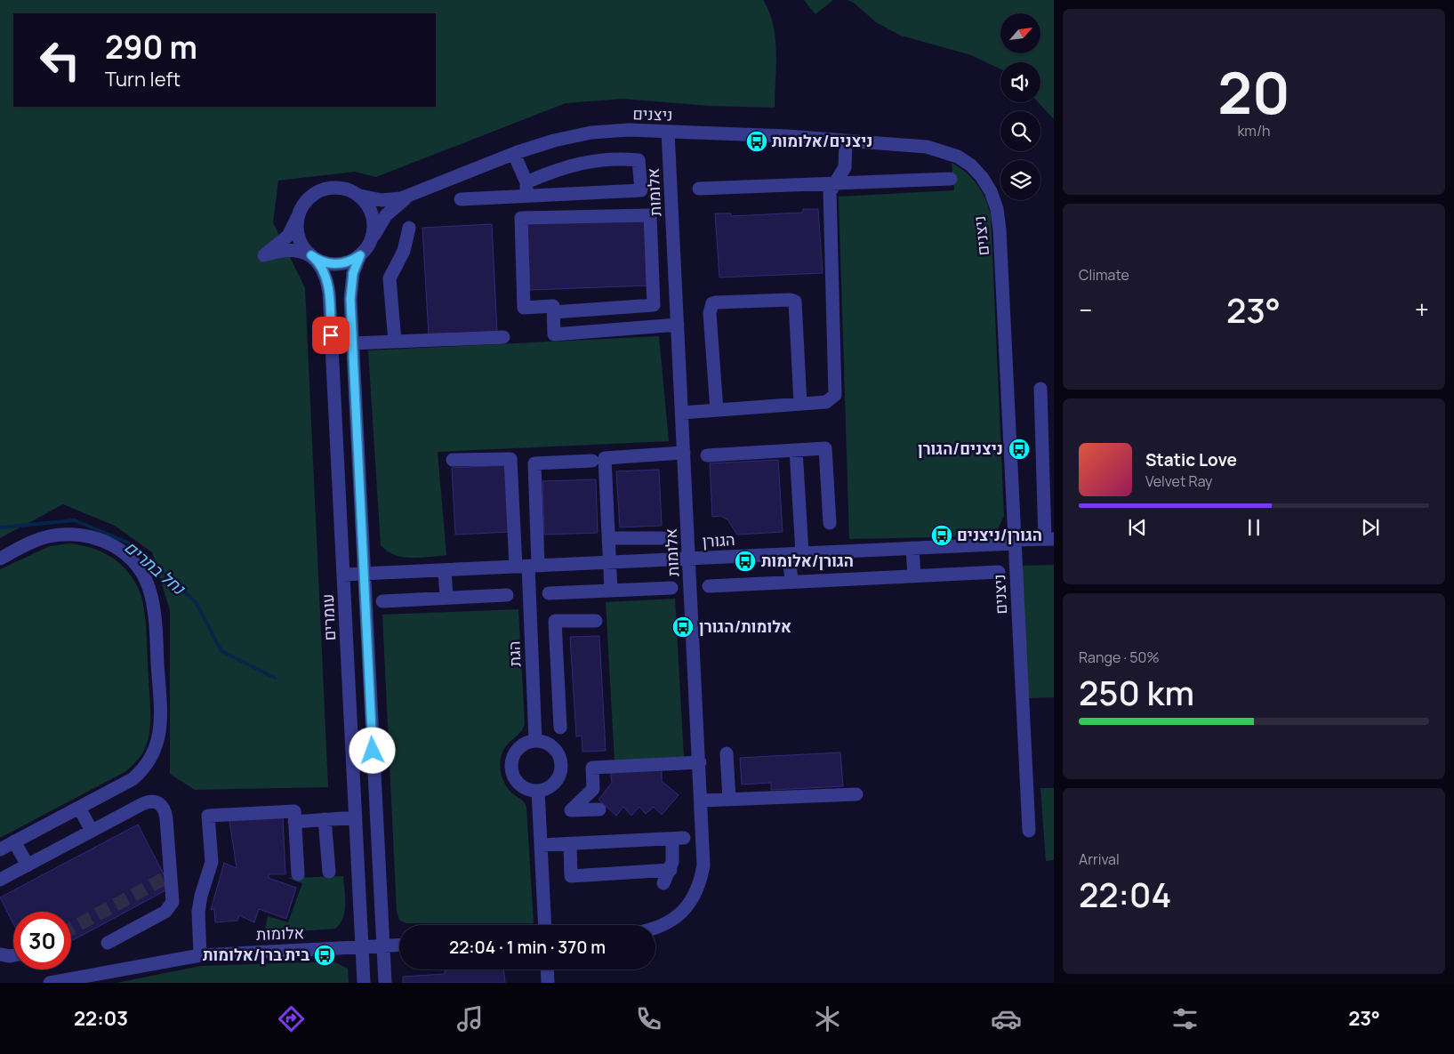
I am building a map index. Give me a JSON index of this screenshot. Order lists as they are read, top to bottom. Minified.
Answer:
{"streets":{"street":["ניצנים","אלומות","הגורן","עומרים","הגת"]},"crossings":[["ניצנים","אלומות"],["ניצנים","הגורן"],["ניצנים","עומרים"],["אלומות","הגורן"],["אלומות","עומרים"],["הגורן","עומרים"],["הגורן","הגת"]],"water":["נחל בתרים"],"places":{"bus stop":["ניצנים/אלומות","ניצנים/הגורן","הגורן/ניצנים","הגורן/אלומות","אלומות/הגורן","בית ברן/אלומות"]},"north":"top right","page":{"tile":[["20","km/h"],"Climate",["Range · 50%","250 km"],["Arrival","22:04"]],"turn":["290 m","Turn left"],"heat":["−","23°","+"],"song":["Static Love","Velvet Ray"],"limit":"30","trip":"22:04 · 1 min · 370 m","tabs":["22:03","23°"]}}
